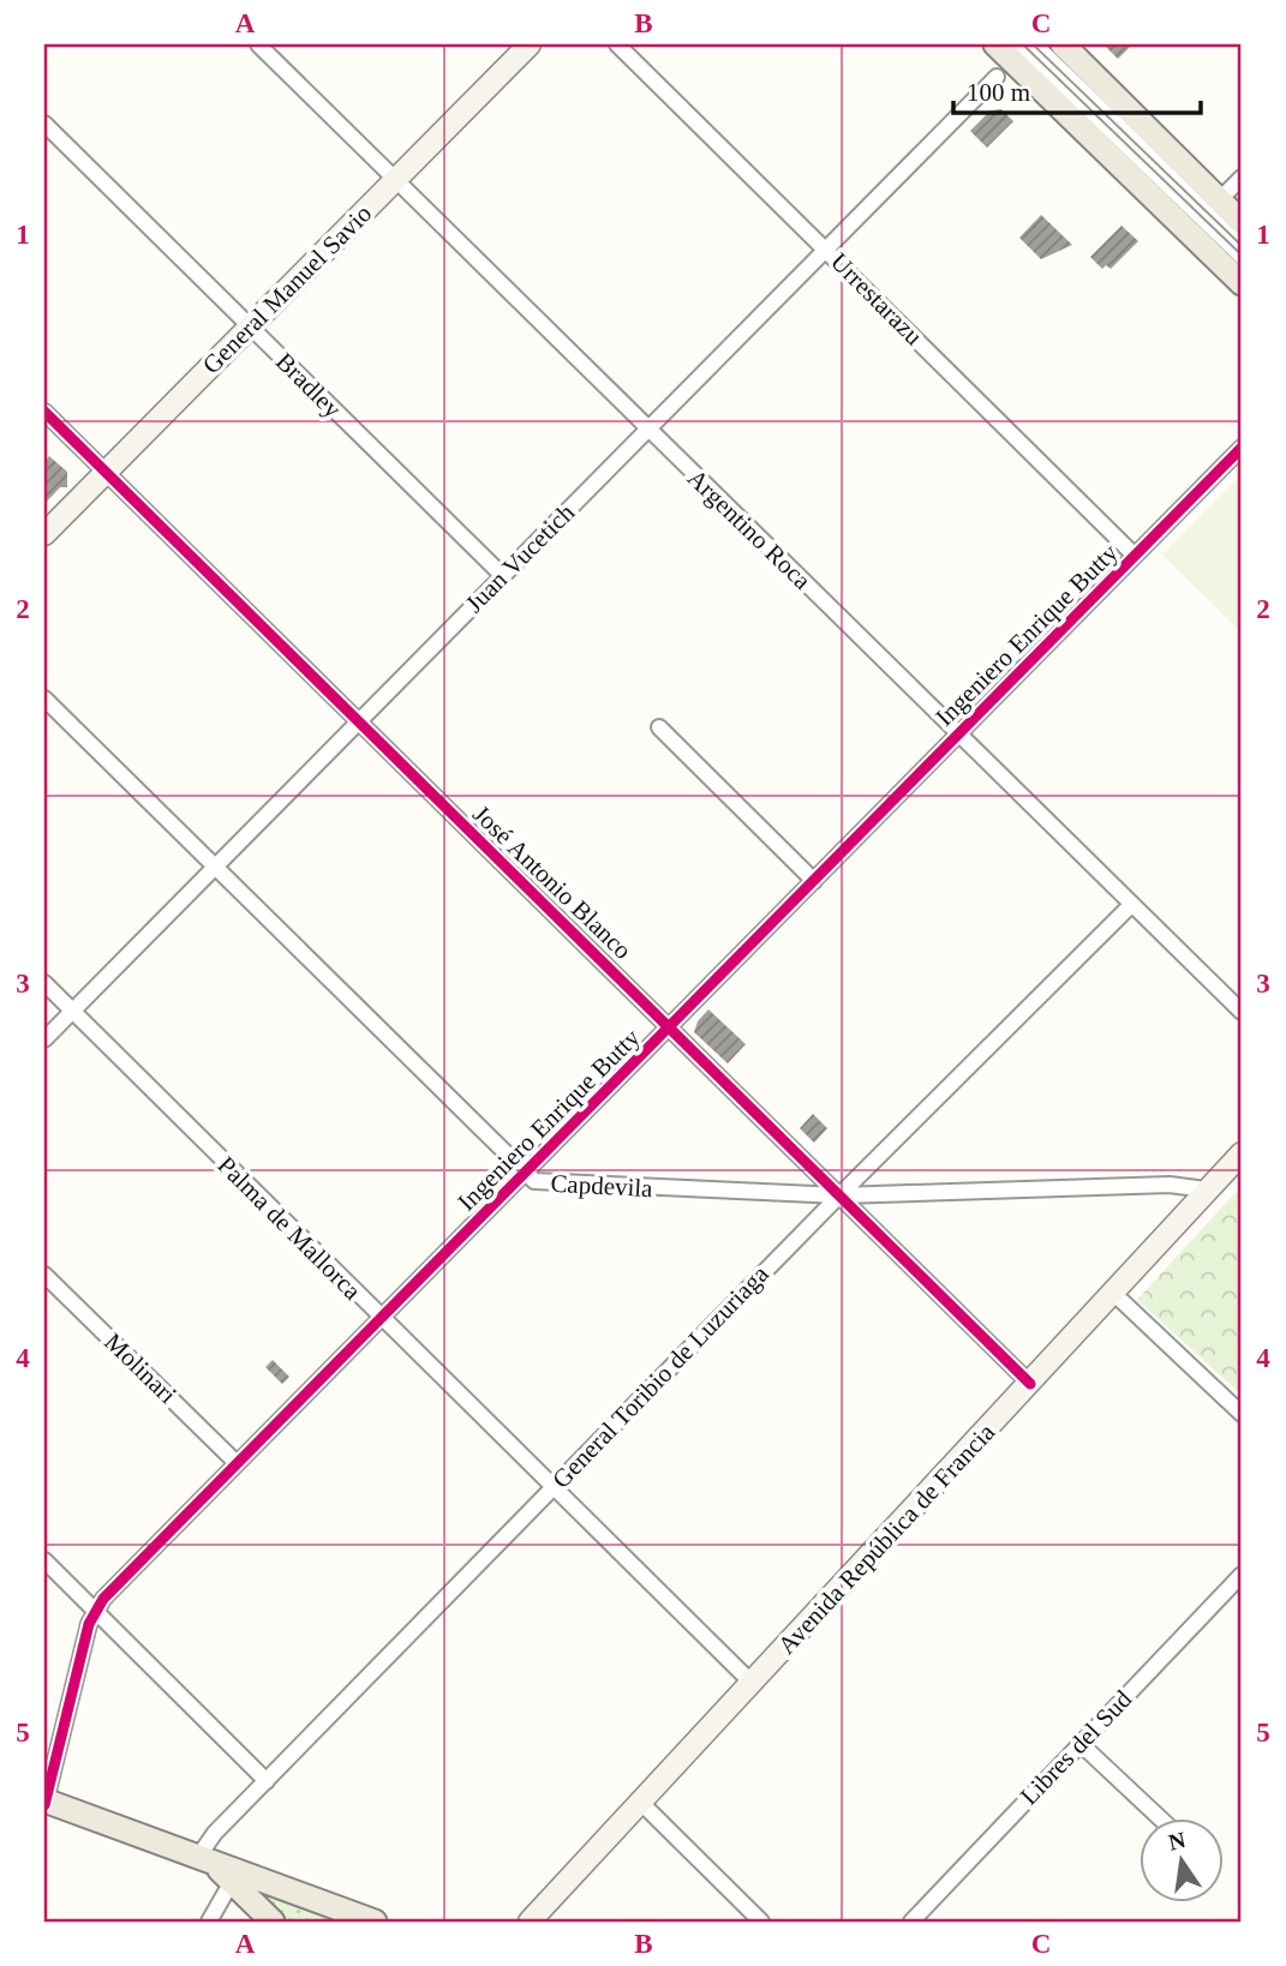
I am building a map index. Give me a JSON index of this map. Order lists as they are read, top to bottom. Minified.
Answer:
{"streets":{"main road":["General Manuel Savio","Avenida República de Francia"],"street":["Urrestarazu","Bradley","Argentino Roca","Juan Vucetich","Ingeniero Enrique Butty","José Antonio Blanco","Capdevila","Palma de Mallorca","Molinari","General Toribio de Luzuriaga","Libres del Sud"]},"crossings":[["General Manuel Savio","Bradley"],["General Manuel Savio","Argentino Roca"],["General Manuel Savio","José Antonio Blanco"],["Urrestarazu","Juan Vucetich"],["Urrestarazu","Ingeniero Enrique Butty"],["Bradley","Juan Vucetich"],["Argentino Roca","Juan Vucetich"],["Argentino Roca","Ingeniero Enrique Butty"],["Argentino Roca","General Toribio de Luzuriaga"],["Juan Vucetich","José Antonio Blanco"],["Juan Vucetich","Capdevila"],["Juan Vucetich","Palma de Mallorca"],["Ingeniero Enrique Butty","José Antonio Blanco"],["Ingeniero Enrique Butty","Capdevila"],["Ingeniero Enrique Butty","Palma de Mallorca"],["Ingeniero Enrique Butty","Molinari"],["José Antonio Blanco","Capdevila"],["José Antonio Blanco","General Toribio de Luzuriaga"],["José Antonio Blanco","Avenida República de Francia"],["Capdevila","General Toribio de Luzuriaga"],["Capdevila","Avenida República de Francia"],["Palma de Mallorca","General Toribio de Luzuriaga"],["Palma de Mallorca","Avenida República de Francia"]],"scale_bar":"100 m","north":"top","grid":{"columns":["A","B","C"],"rows":["1","2","3","4","5"]}}
